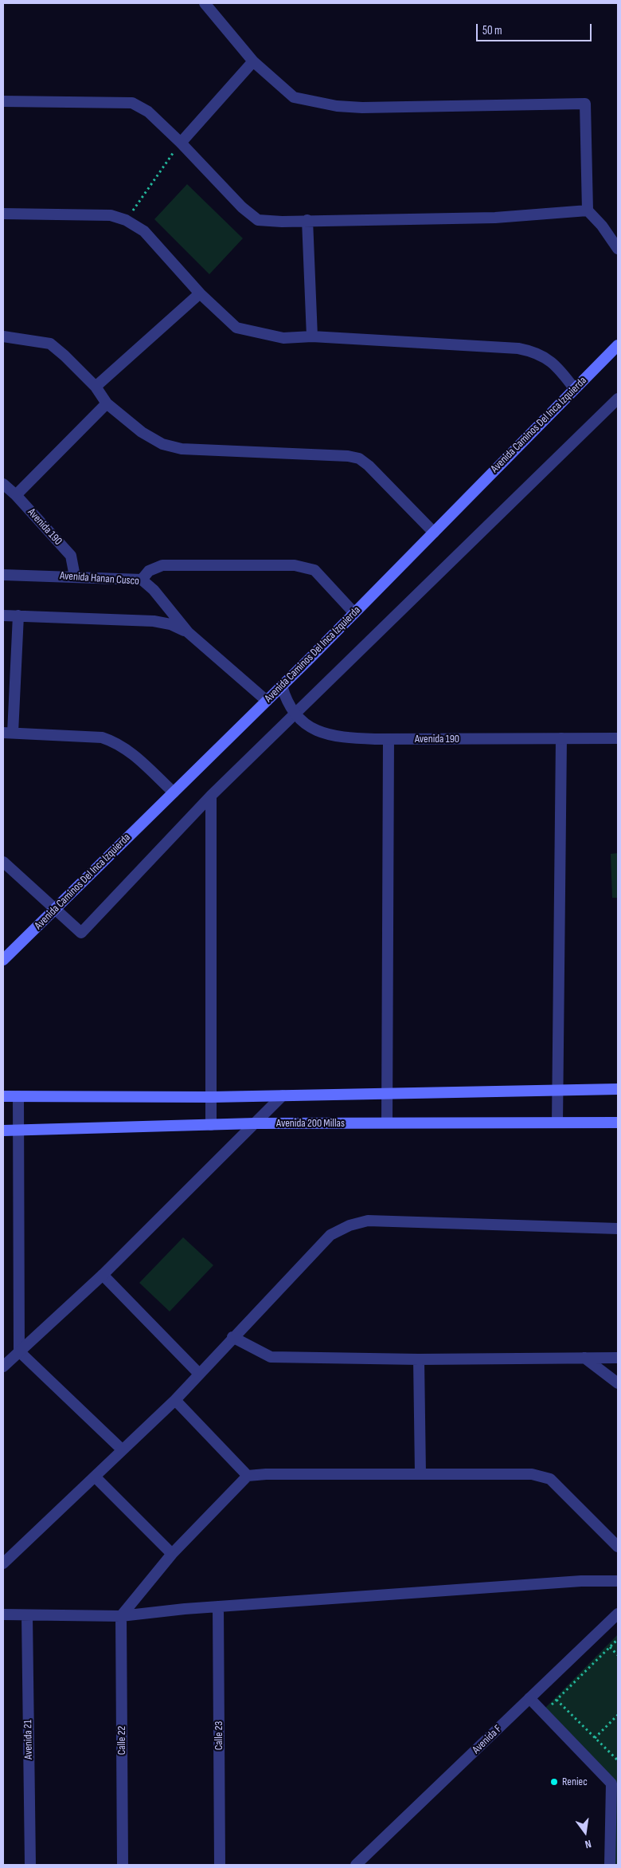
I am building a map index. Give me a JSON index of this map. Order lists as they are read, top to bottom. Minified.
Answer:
{"streets":{"main road":["Avenida Caminos Del Inca Izquierda","Avenida 200 Millas"],"street":["Avenida 190","Avenida Hanan Cusco","Calle 23","Avenida 21","Avenida F","Calle 22"]},"crossings":[["Avenida Caminos Del Inca Izquierda","Avenida 190"],["Avenida Caminos Del Inca Izquierda","Avenida Hanan Cusco"],["Avenida 190","Avenida Hanan Cusco"]],"places":["Reniec"],"scale_bar":"50 m","north":"bottom"}
